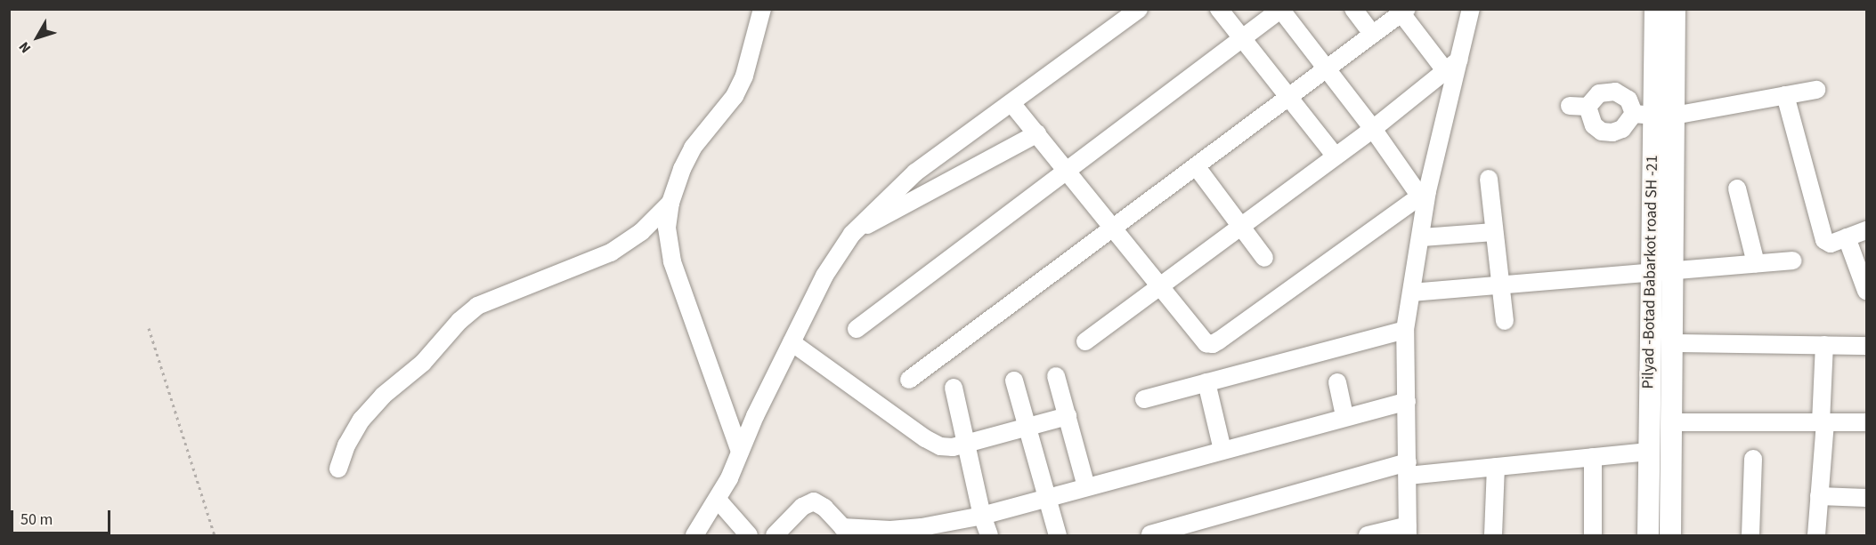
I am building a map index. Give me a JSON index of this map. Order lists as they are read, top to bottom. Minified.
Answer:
{"streets":{"main road":["Pilyad -Botad Babarkot road SH -21"]},"scale_bar":"50 m","north":"bottom left"}
